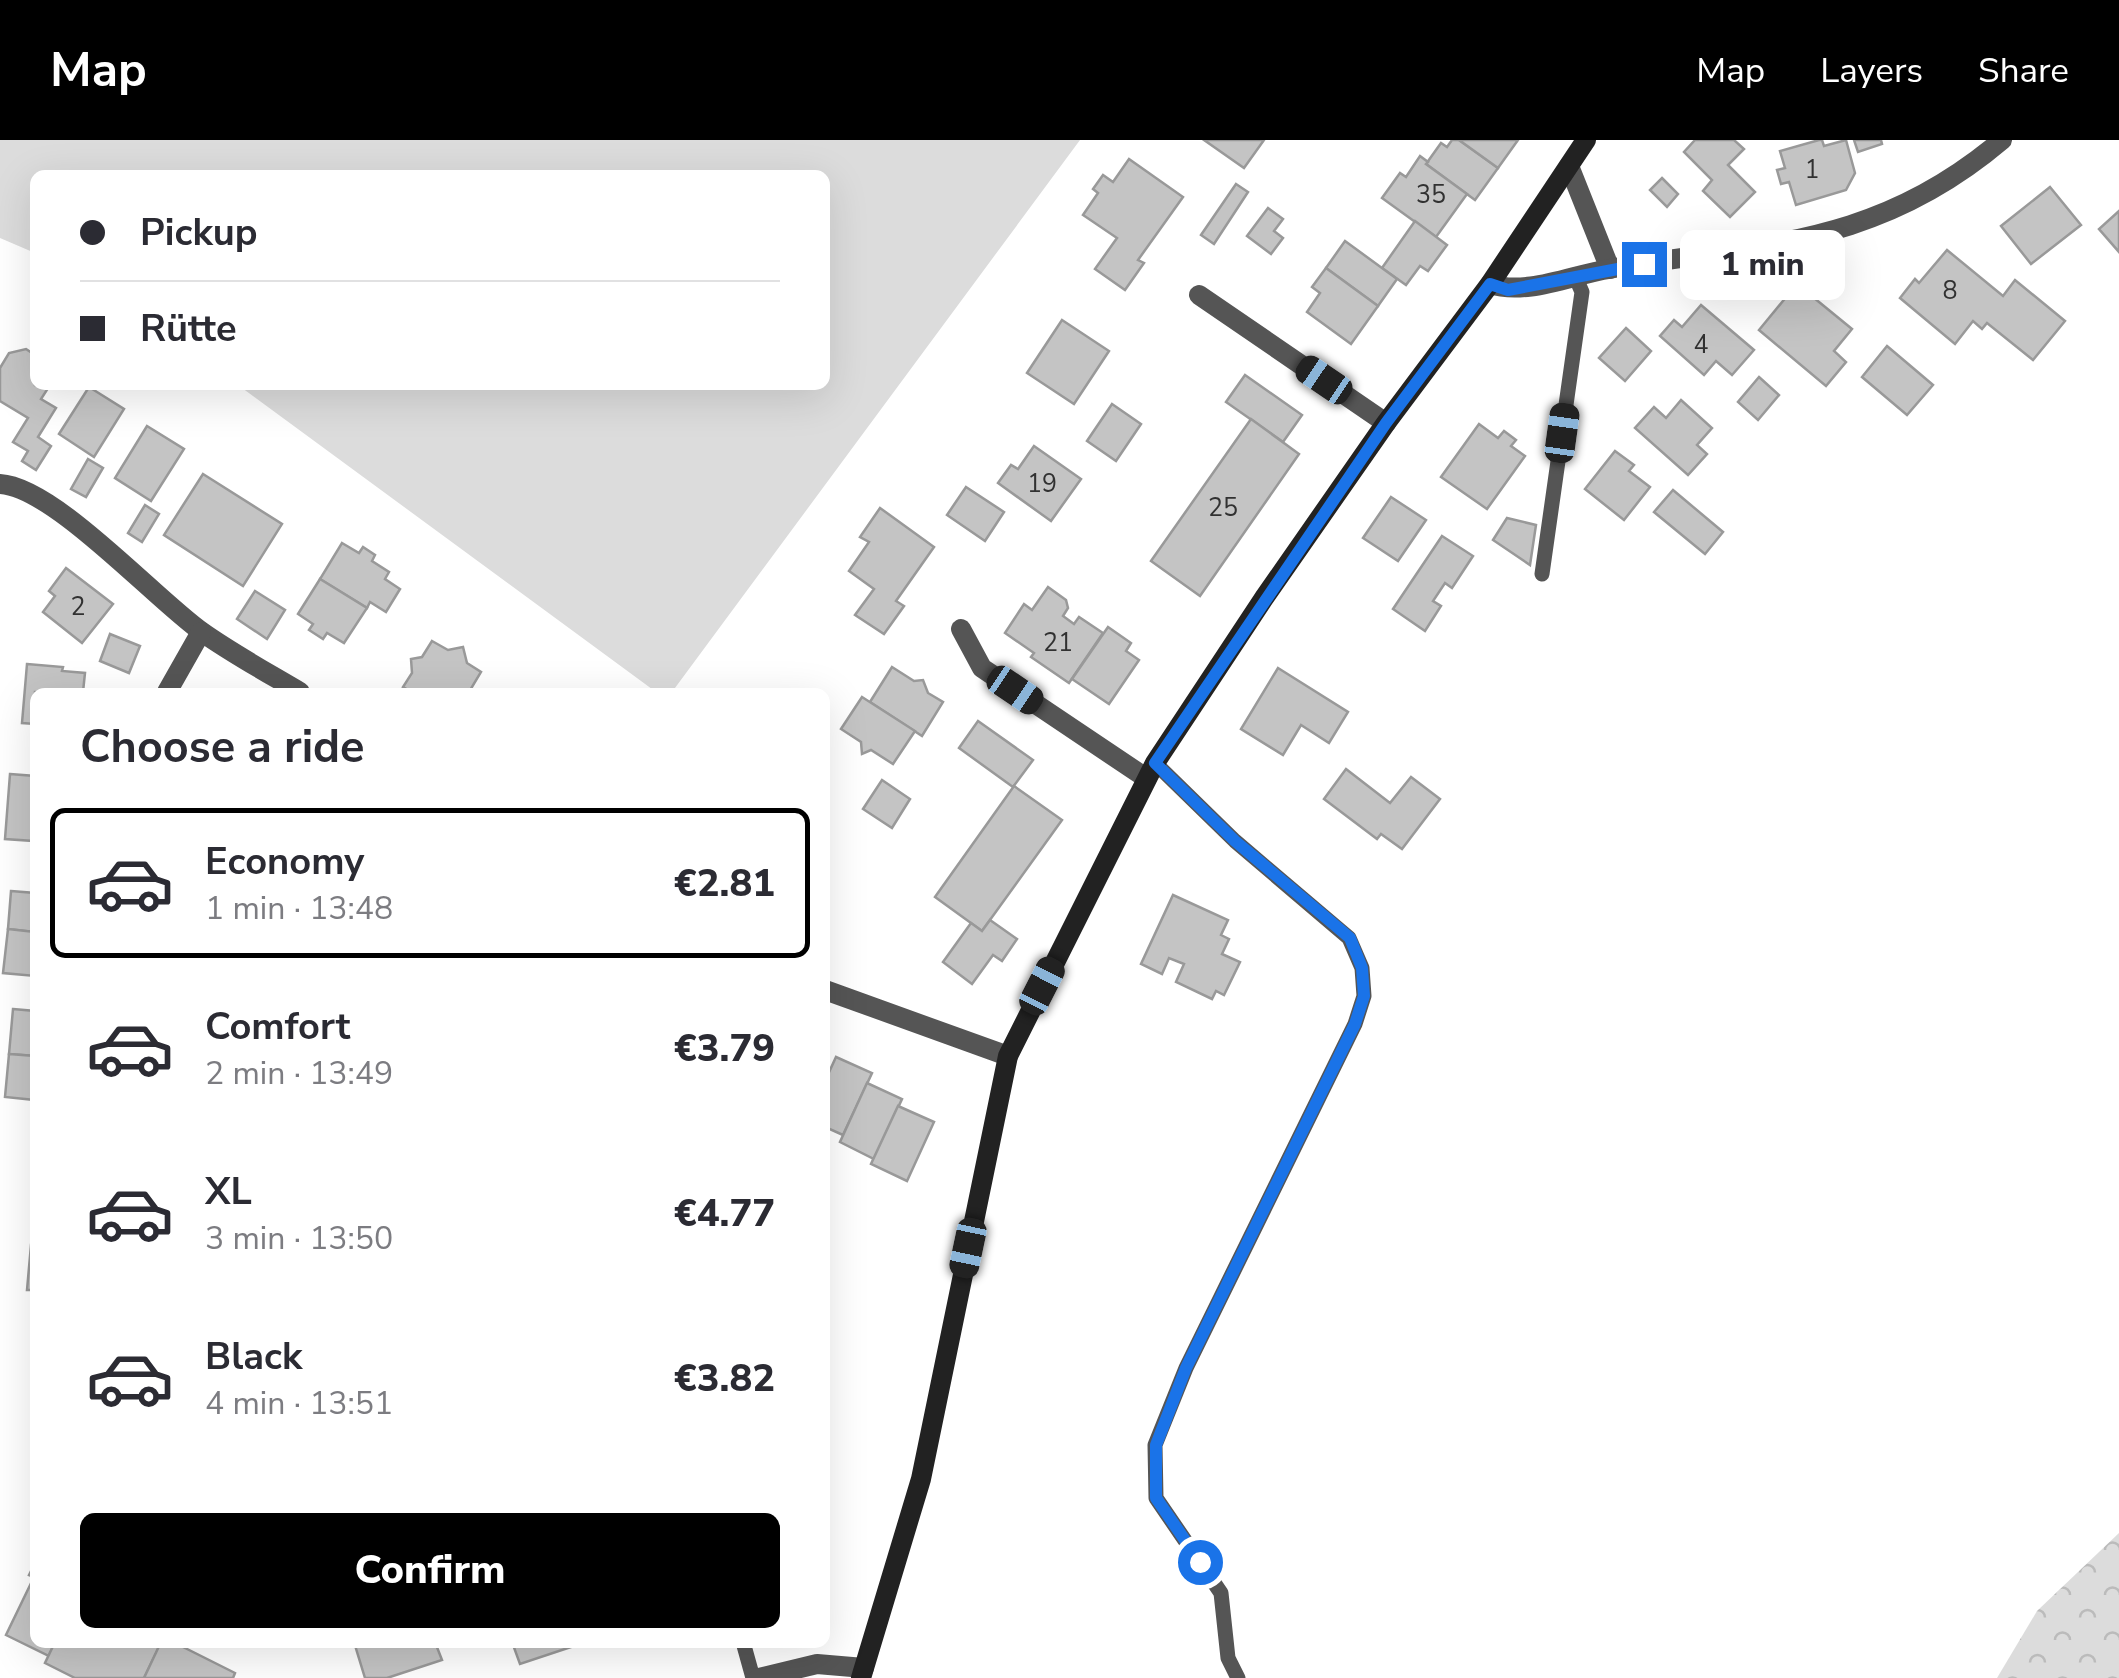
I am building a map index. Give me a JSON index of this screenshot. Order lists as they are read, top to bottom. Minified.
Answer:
{"house_numbers":["1","35","8","4","19","25","2","21"],"page":{"header":"Map","nav":["Map","Layers","Share"],"banner":["Pickup","Rütte"],"bubble":"1 min","heading":"Choose a ride","list":[{"name":"Economy","note":"1 min · 13:48","value":"€2.81"},{"name":"Comfort","note":"2 min · 13:49","value":"€3.79"},{"name":"XL","note":"3 min · 13:50","value":"€4.77"},{"name":"Black","note":"4 min · 13:51","value":"€3.82"}],"buttons":"Confirm"}}
